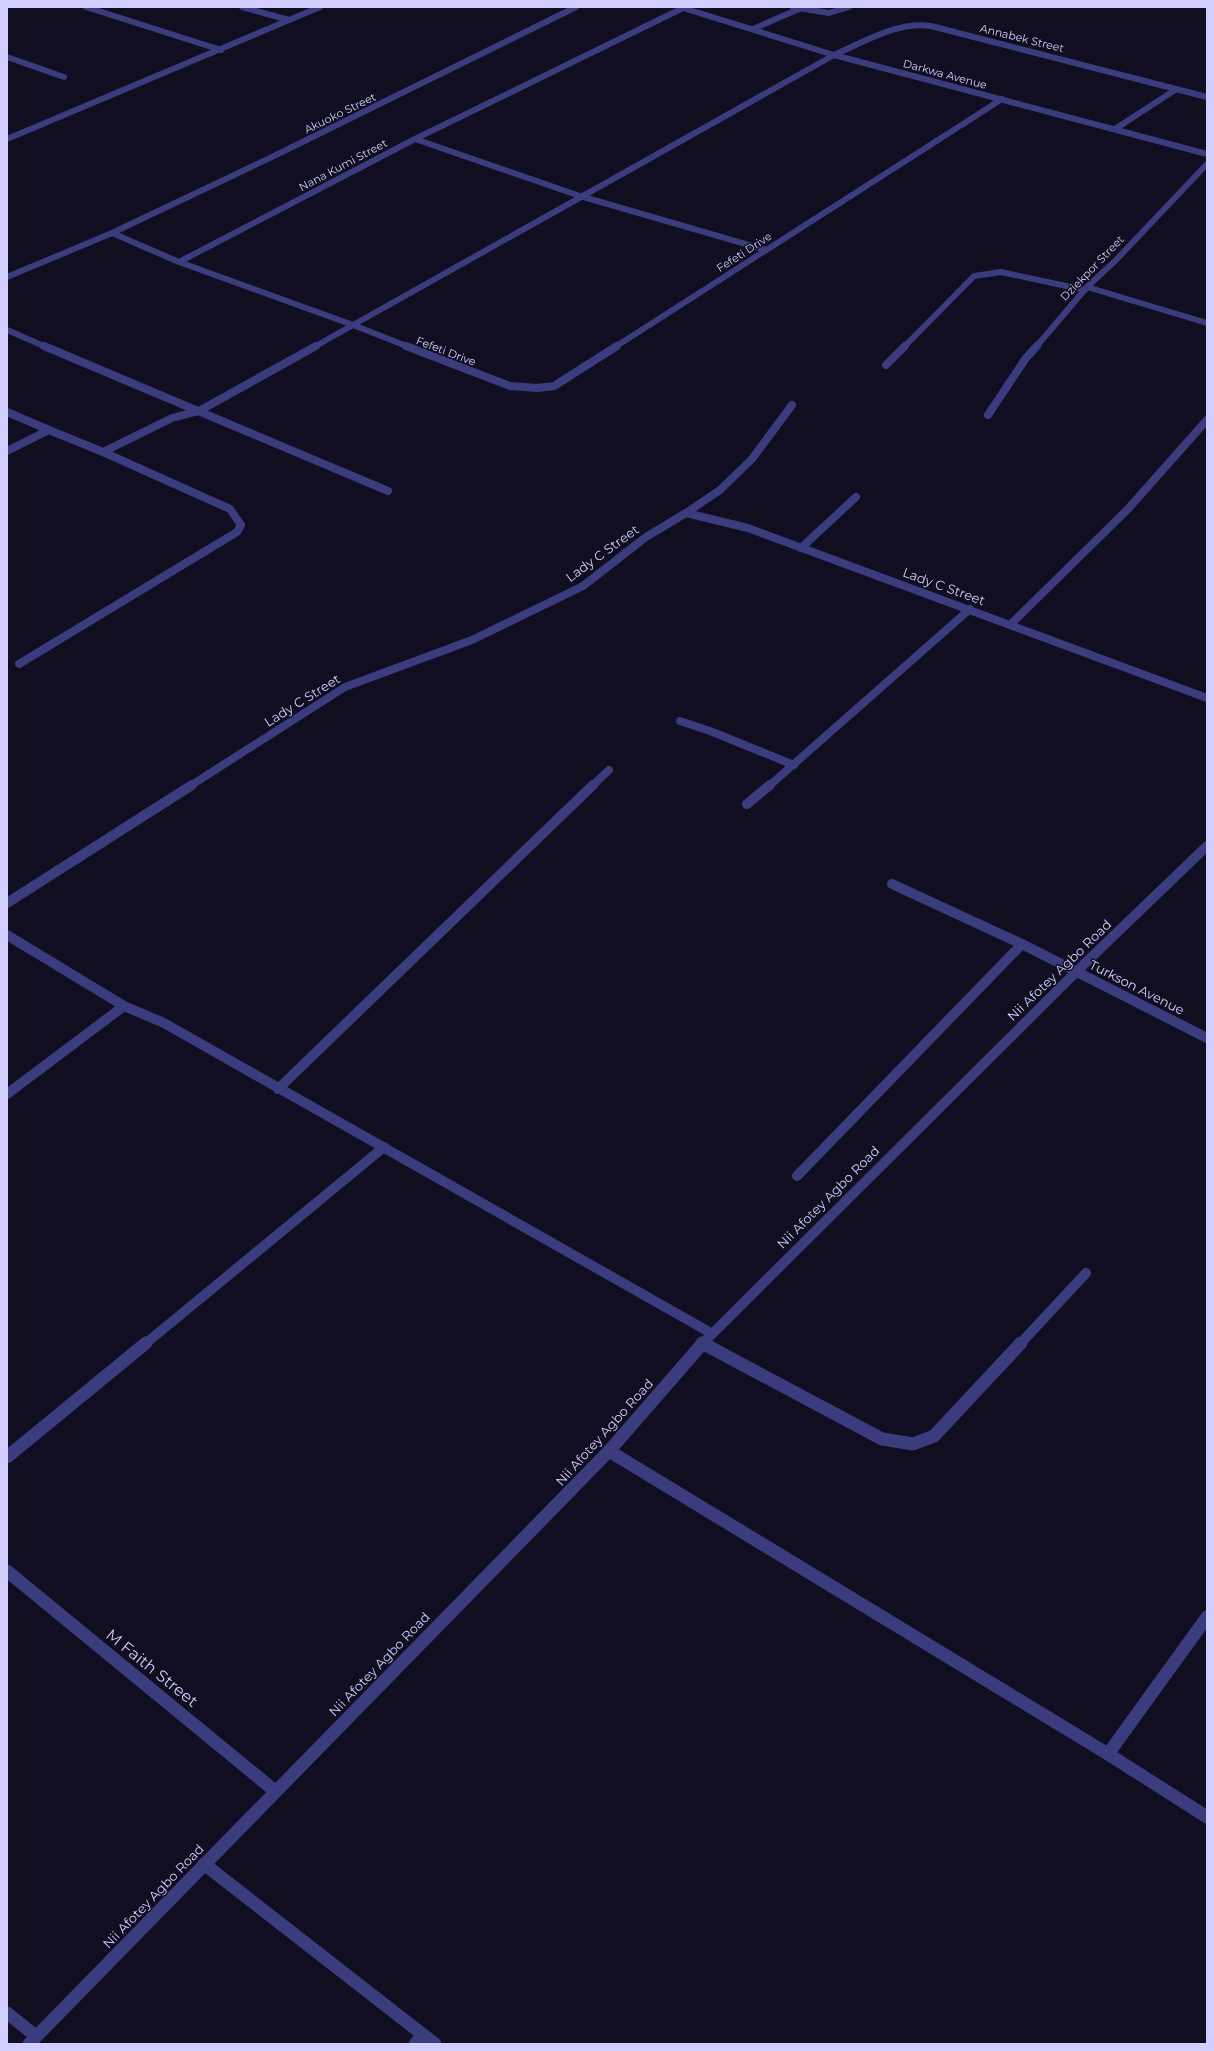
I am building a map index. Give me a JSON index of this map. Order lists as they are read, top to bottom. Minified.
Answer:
{"streets":{"street":["Annabek Street","Darkwa Avenue","Akuoko Street","Nana Kumi Street","Fefeti Drive","Dziekpor Street","Lady C Street","Nii Afotey Agbo Road","Turkson Avenue","M Faith Street"]},"crossings":[["Annabek Street","Darkwa Avenue"],["Darkwa Avenue","Nana Kumi Street"],["Darkwa Avenue","Fefeti Drive"],["Nii Afotey Agbo Road","Turkson Avenue"],["Nii Afotey Agbo Road","M Faith Street"]]}
